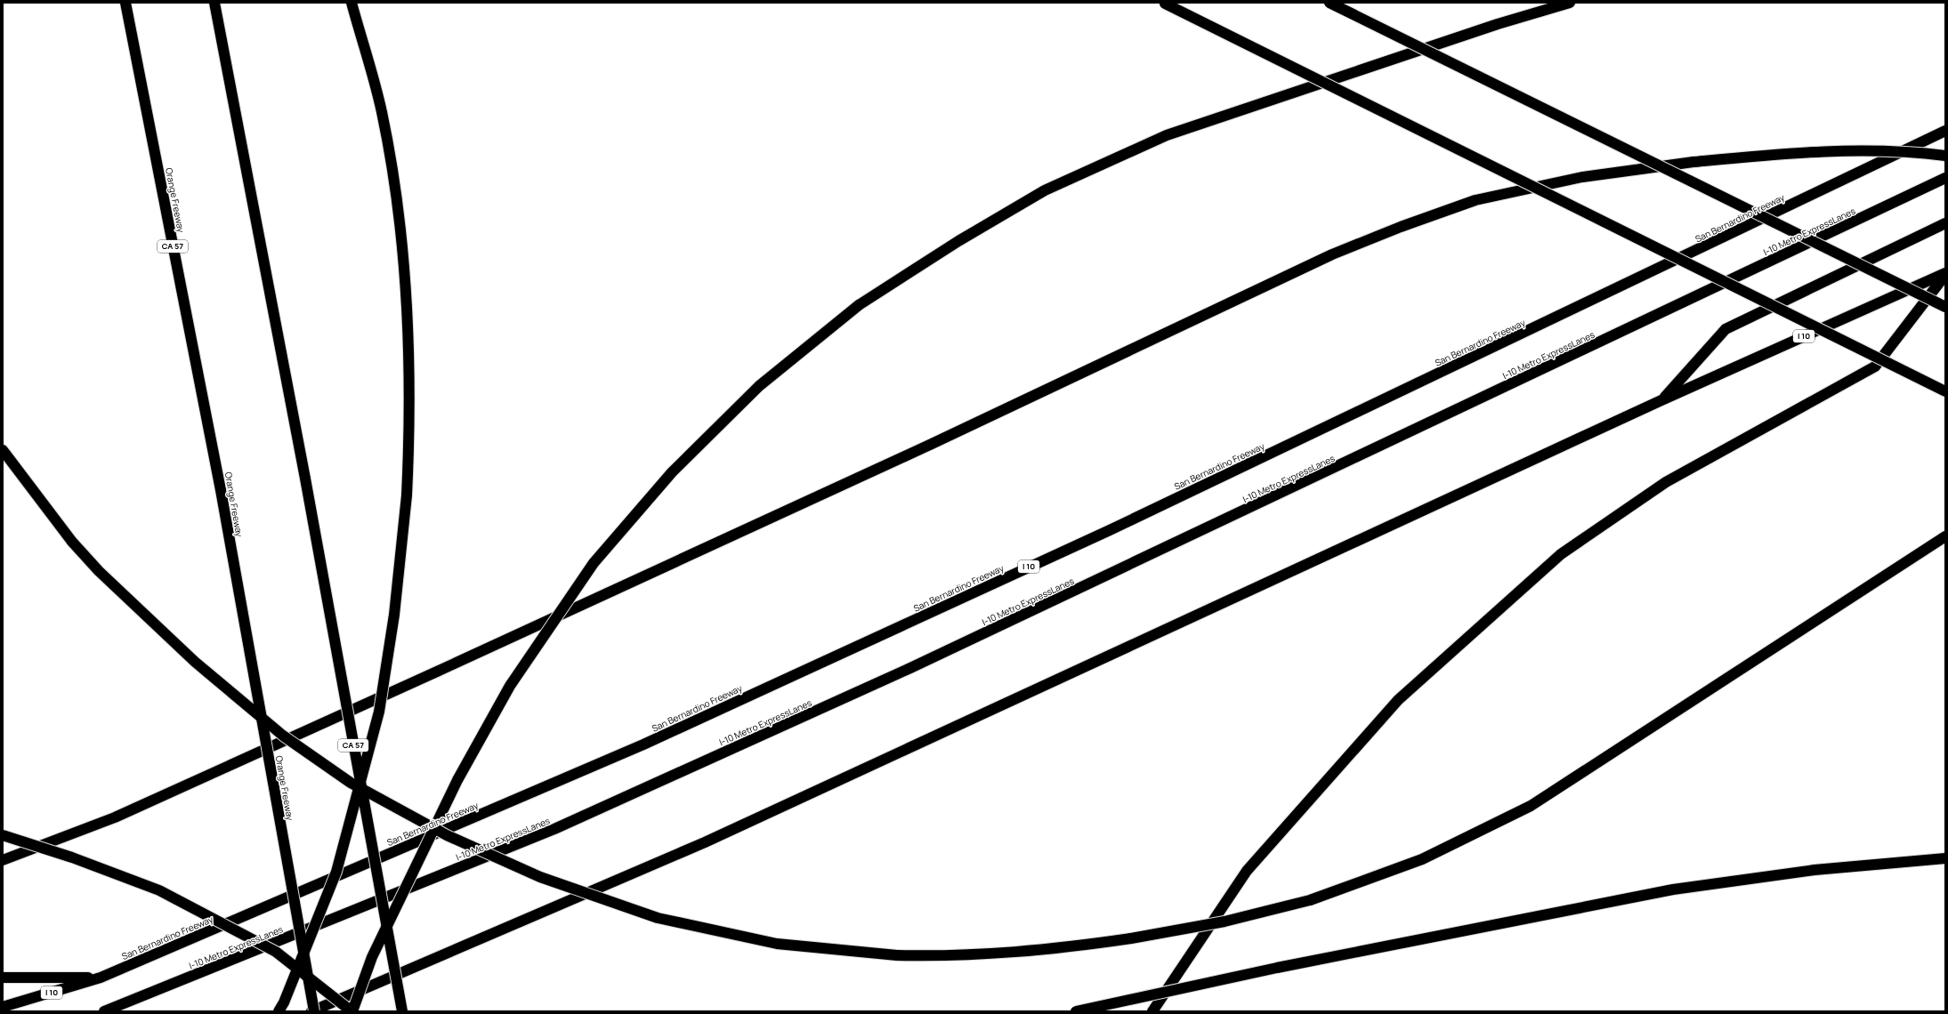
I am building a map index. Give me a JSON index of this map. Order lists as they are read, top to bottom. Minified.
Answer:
{"streets":{"highway":["Orange Freeway","San Bernardino Freeway","I-10 Metro ExpressLanes","CA 57","I 10"]}}
